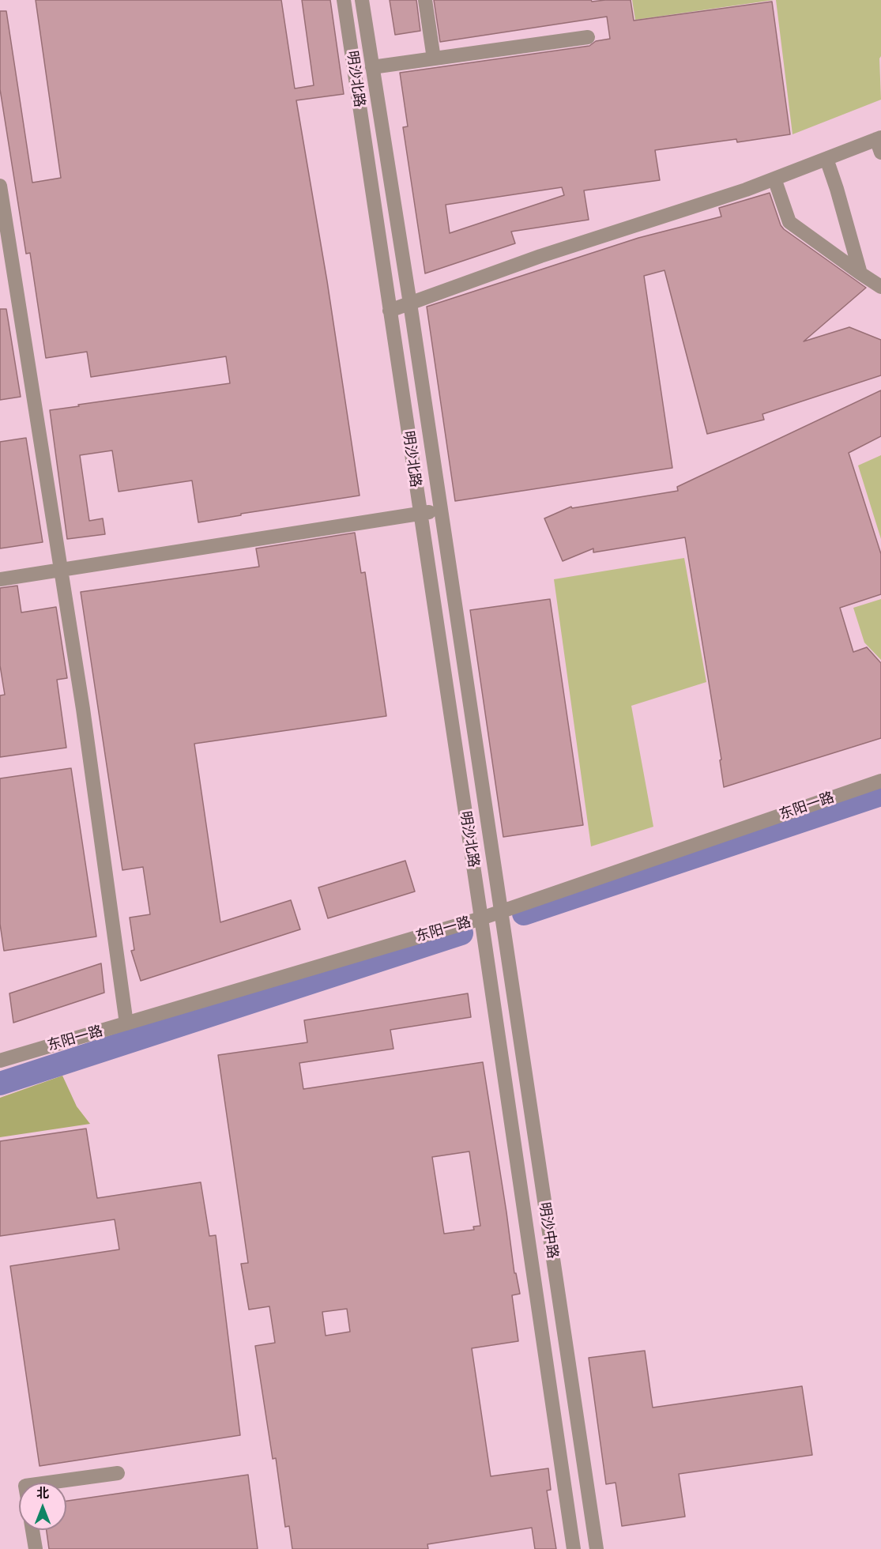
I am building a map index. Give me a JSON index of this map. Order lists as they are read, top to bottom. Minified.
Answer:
{"streets":{"street":["明沙北路","东阳一路","明沙中路"]},"crossings":[["明沙北路","东阳一路"],["明沙北路","明沙中路"],["东阳一路","明沙中路"]],"north":"top"}
